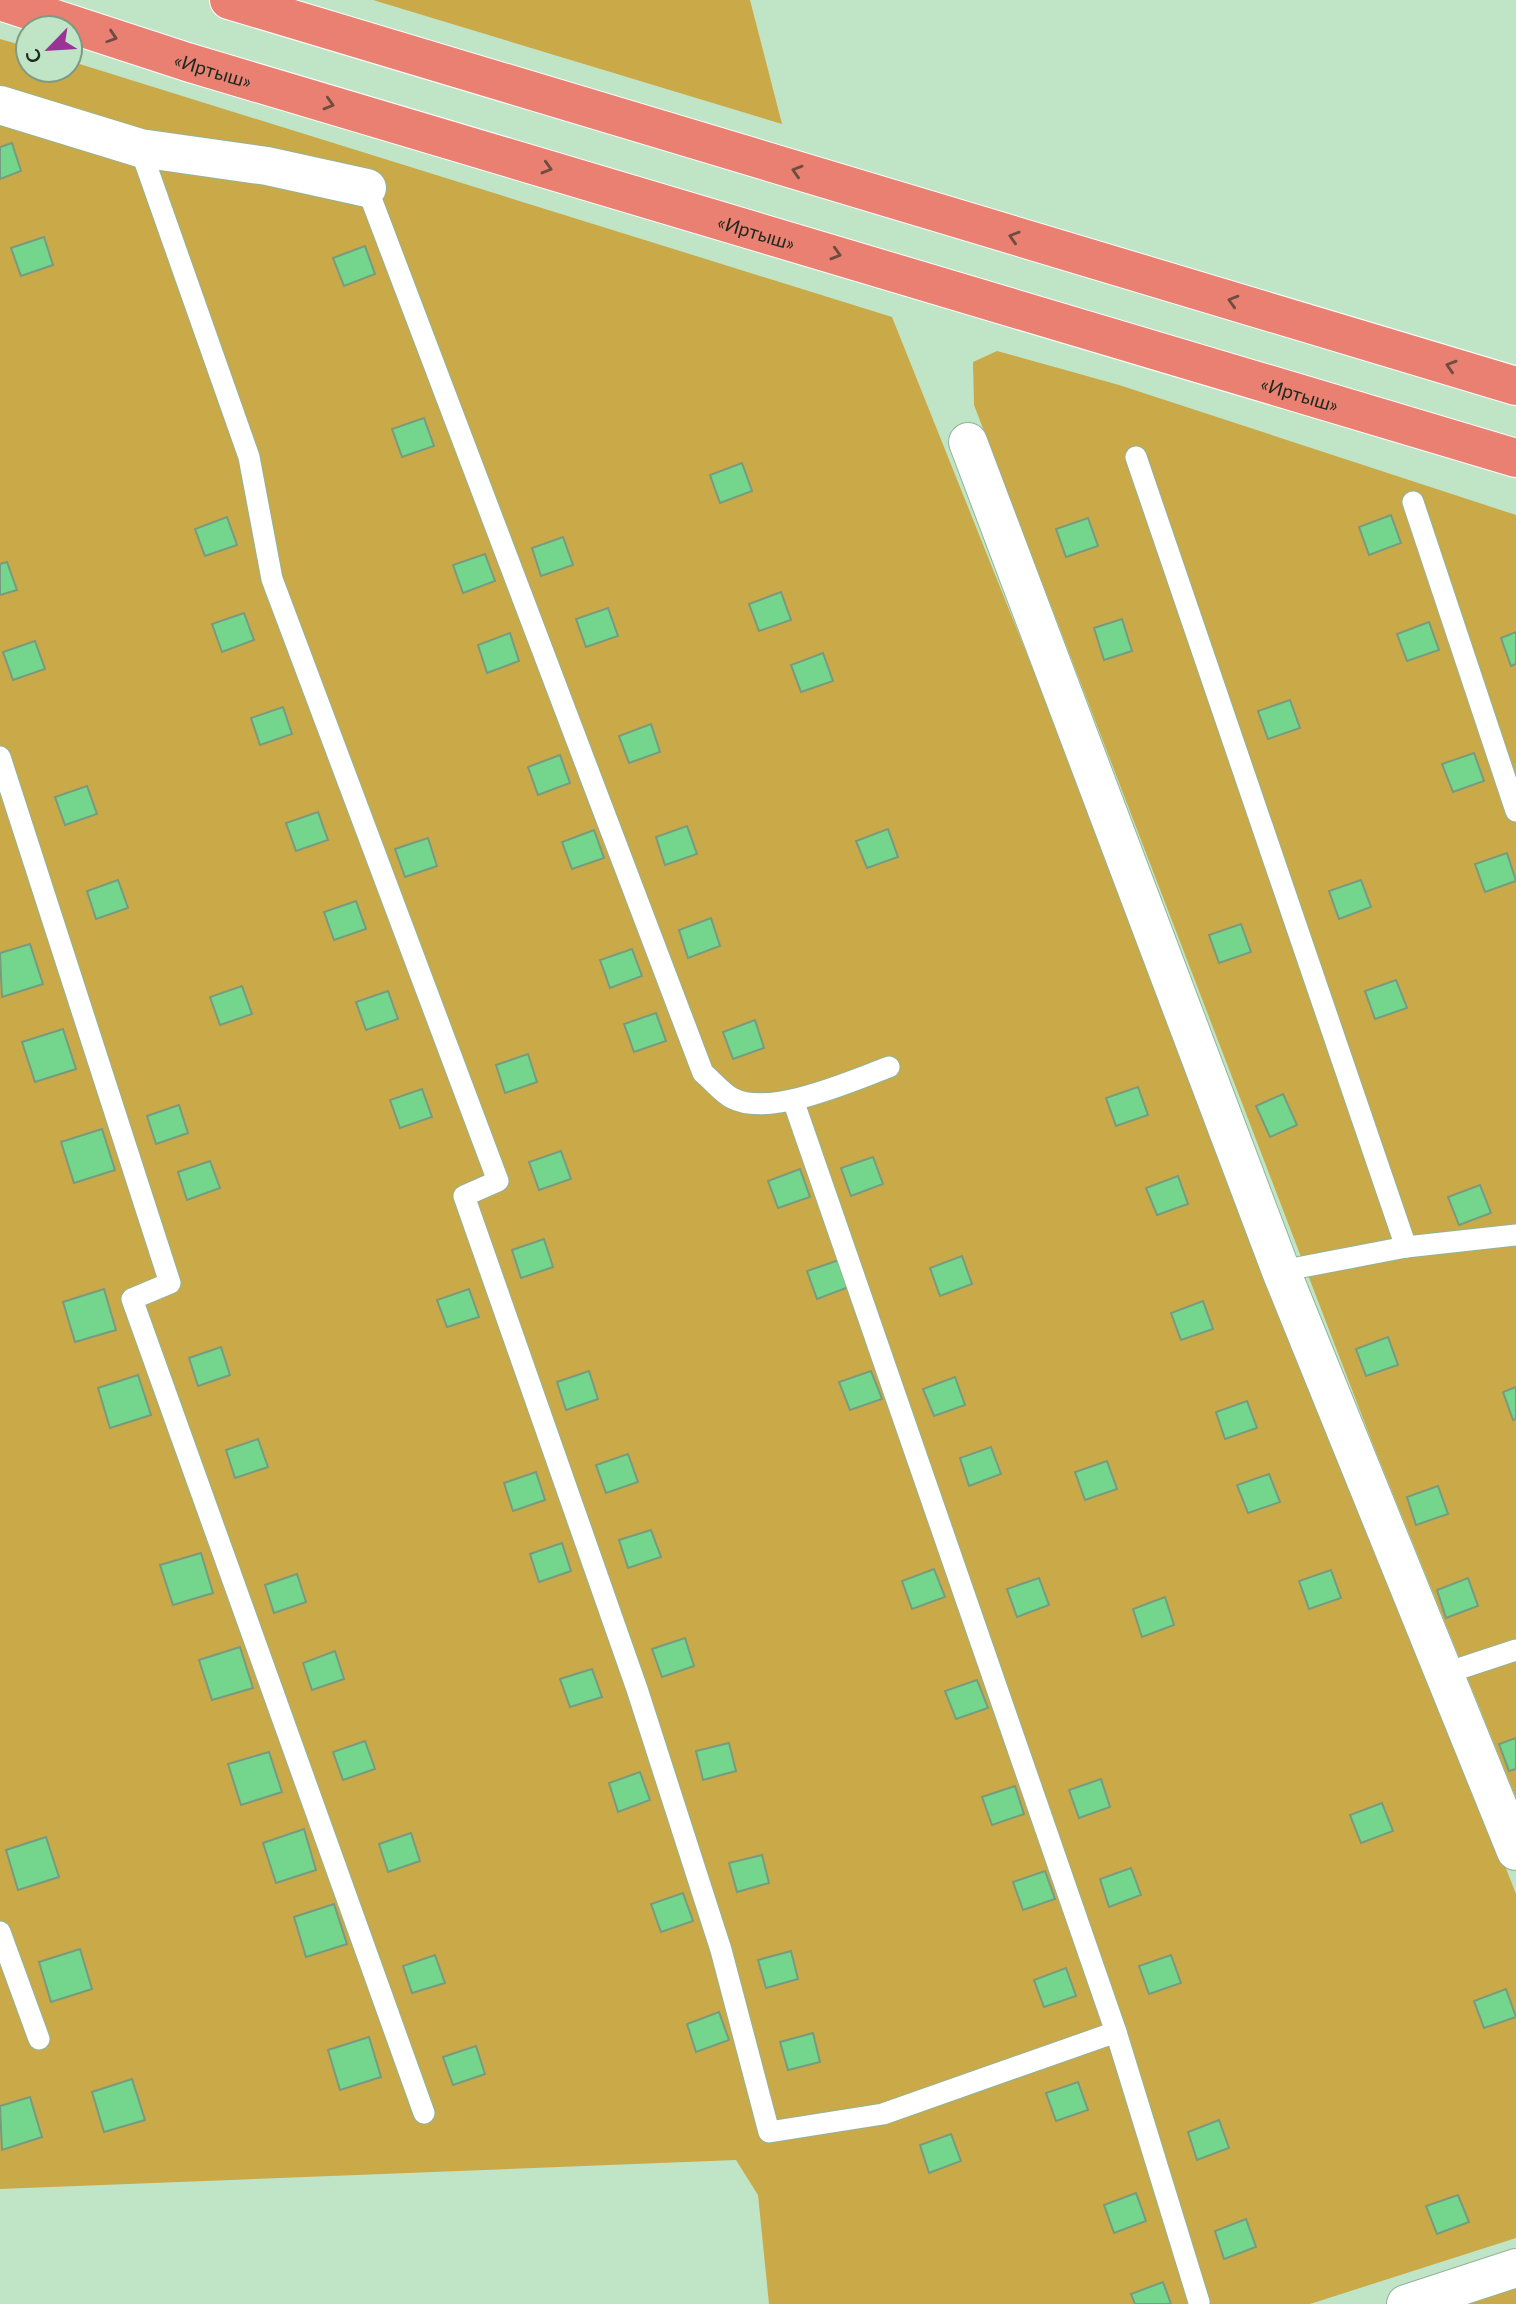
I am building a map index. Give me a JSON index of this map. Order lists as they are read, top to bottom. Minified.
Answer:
{"streets":{"highway":["«Иртыш»"]},"north":"bottom left"}
